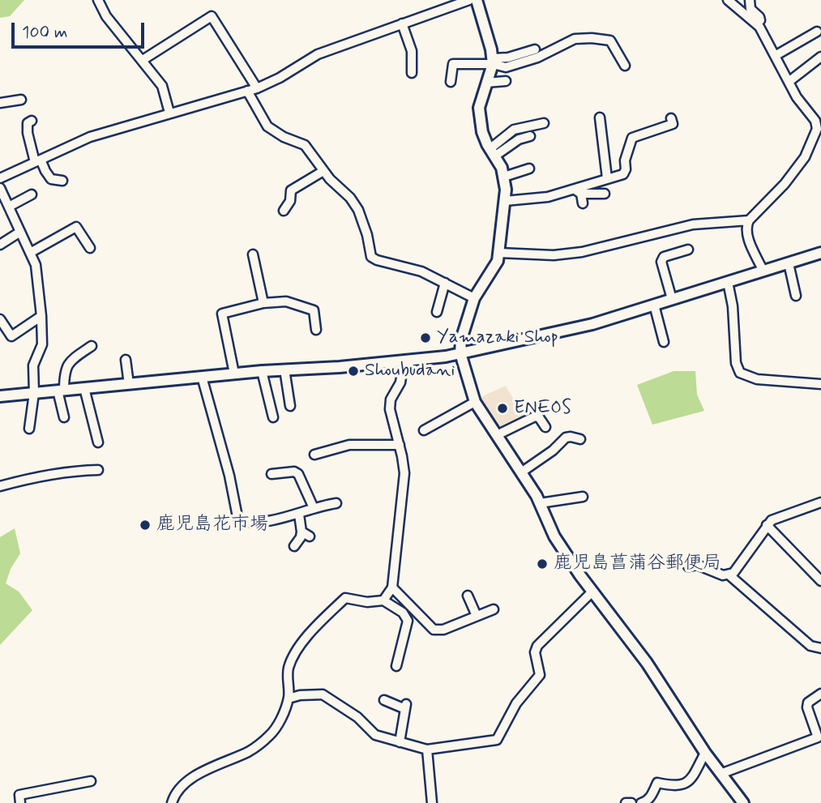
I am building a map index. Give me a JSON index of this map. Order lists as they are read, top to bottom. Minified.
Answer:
{"places":["Yamazaki Shop","Shoubudani","ENEOS","鹿児島花市場","鹿児島菖蒲谷郵便局"],"scale_bar":"100 m"}
